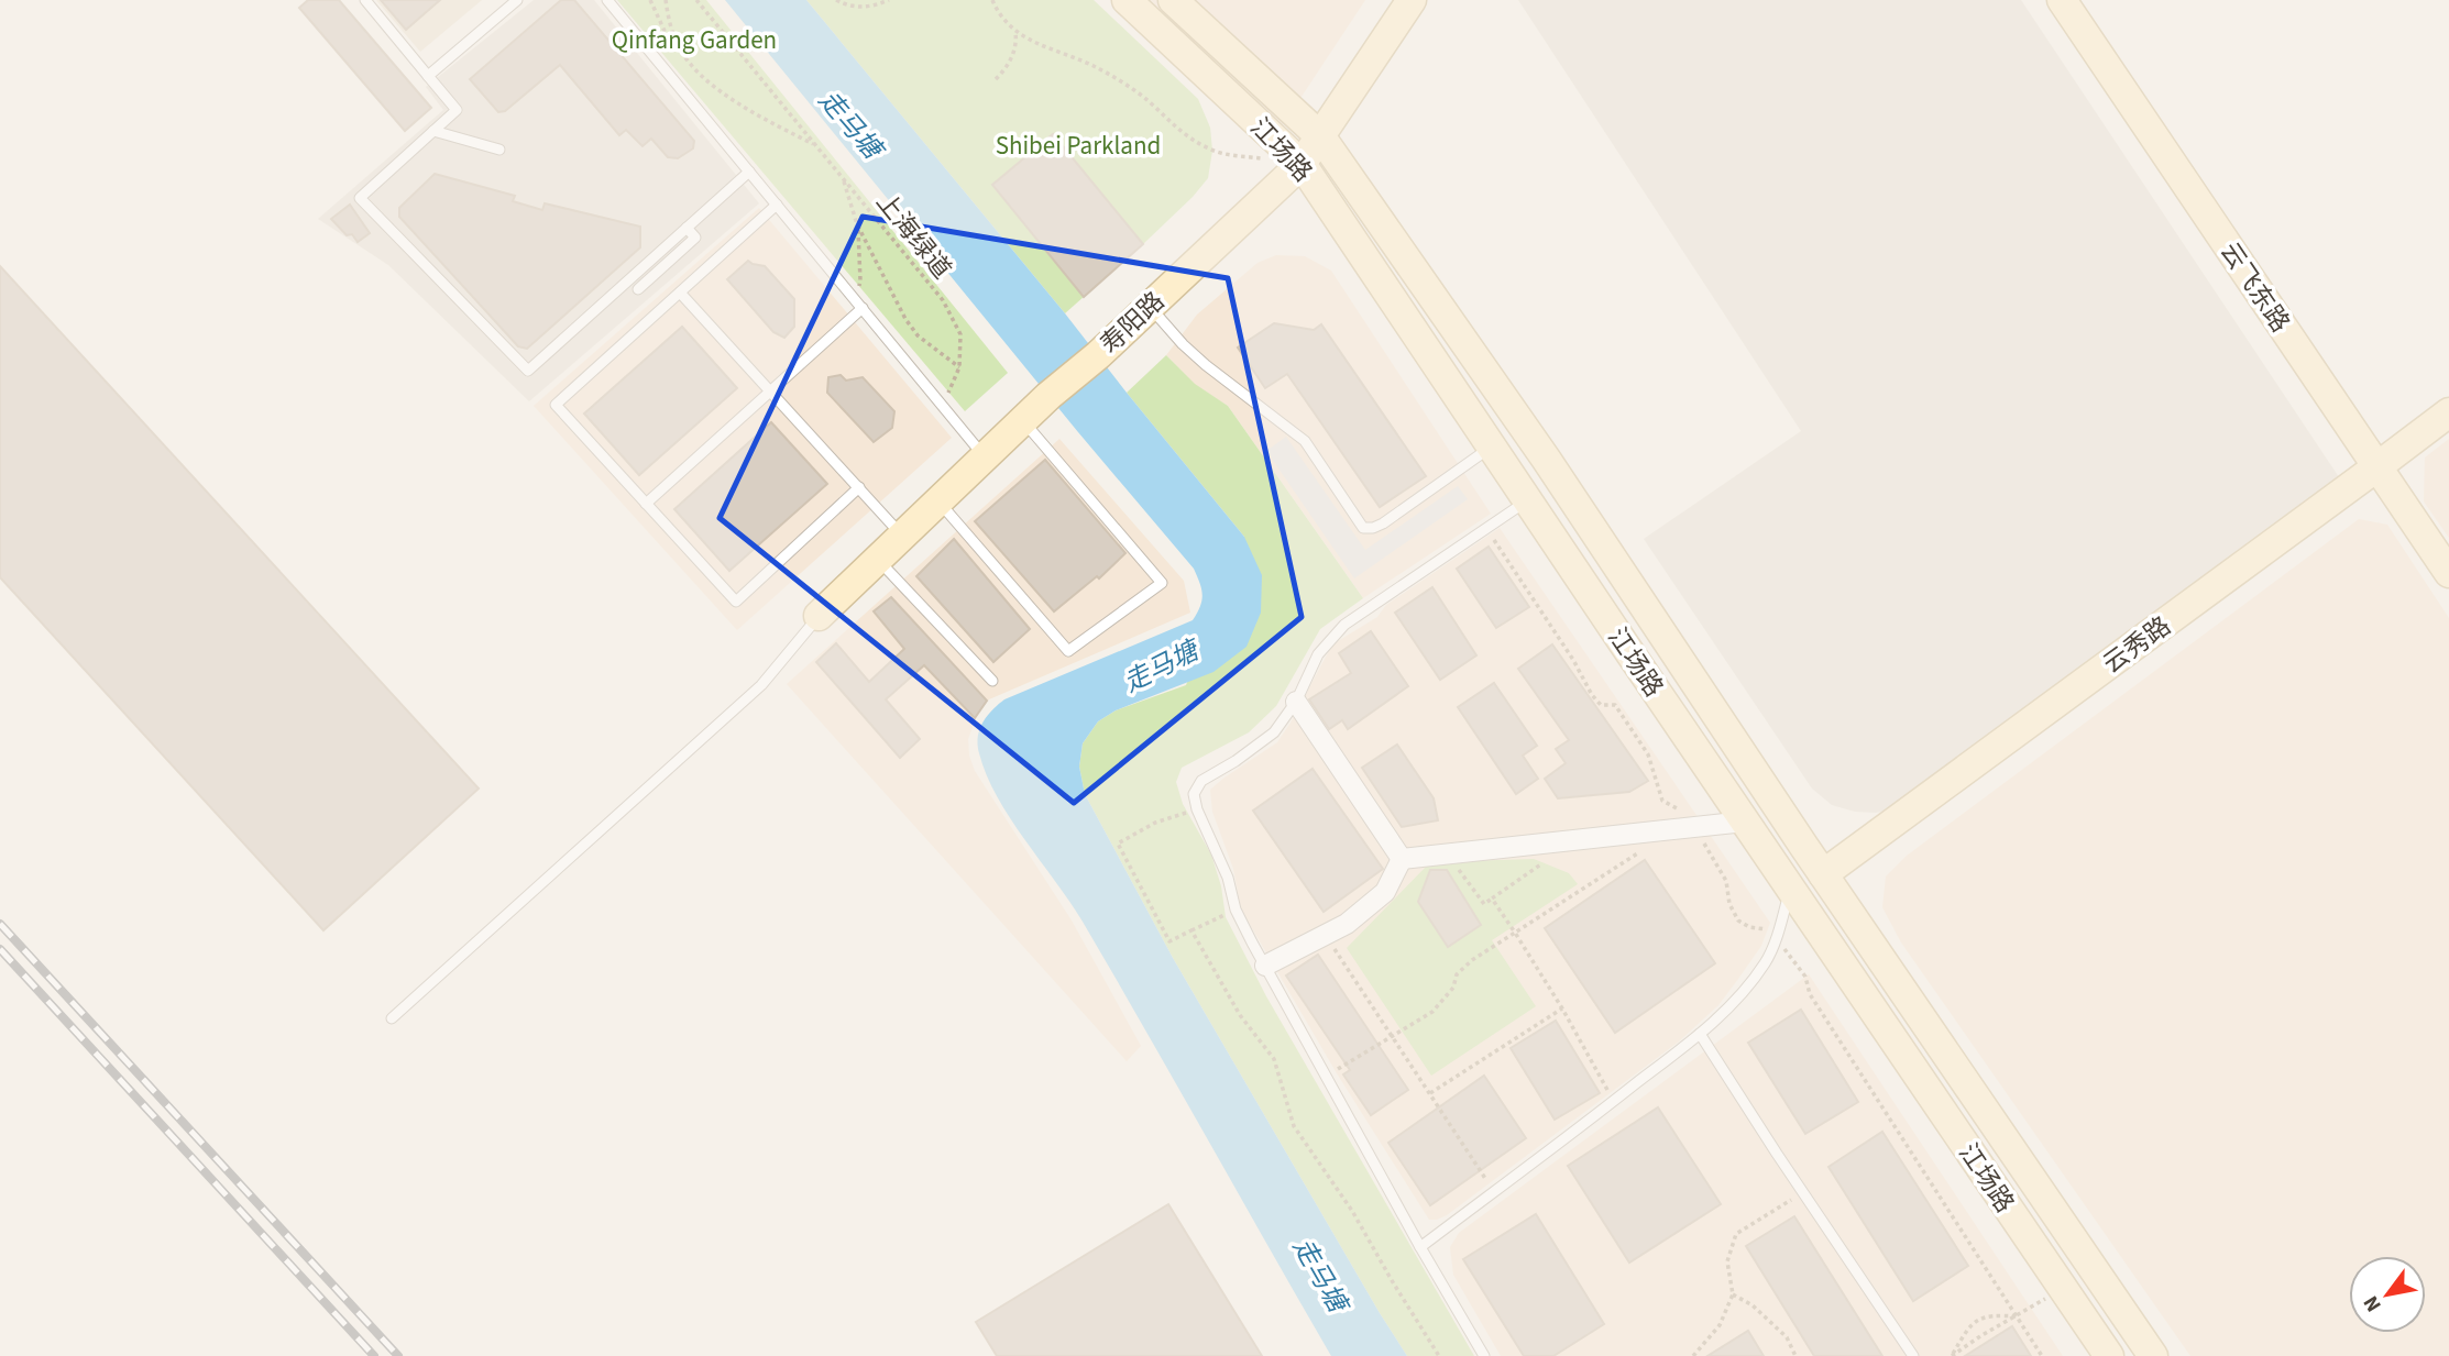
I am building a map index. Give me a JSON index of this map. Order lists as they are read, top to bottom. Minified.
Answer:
{"streets":{"main road":["江场路","云飞东路","寿阳路","云秀路"],"path":["上海绿道"]},"crossings":[["江场路","寿阳路"],["江场路","云秀路"],["云飞东路","云秀路"]],"water":["走马塘"],"parks":["Qinfang Garden","Shibei Parkland"],"north":"bottom left"}
